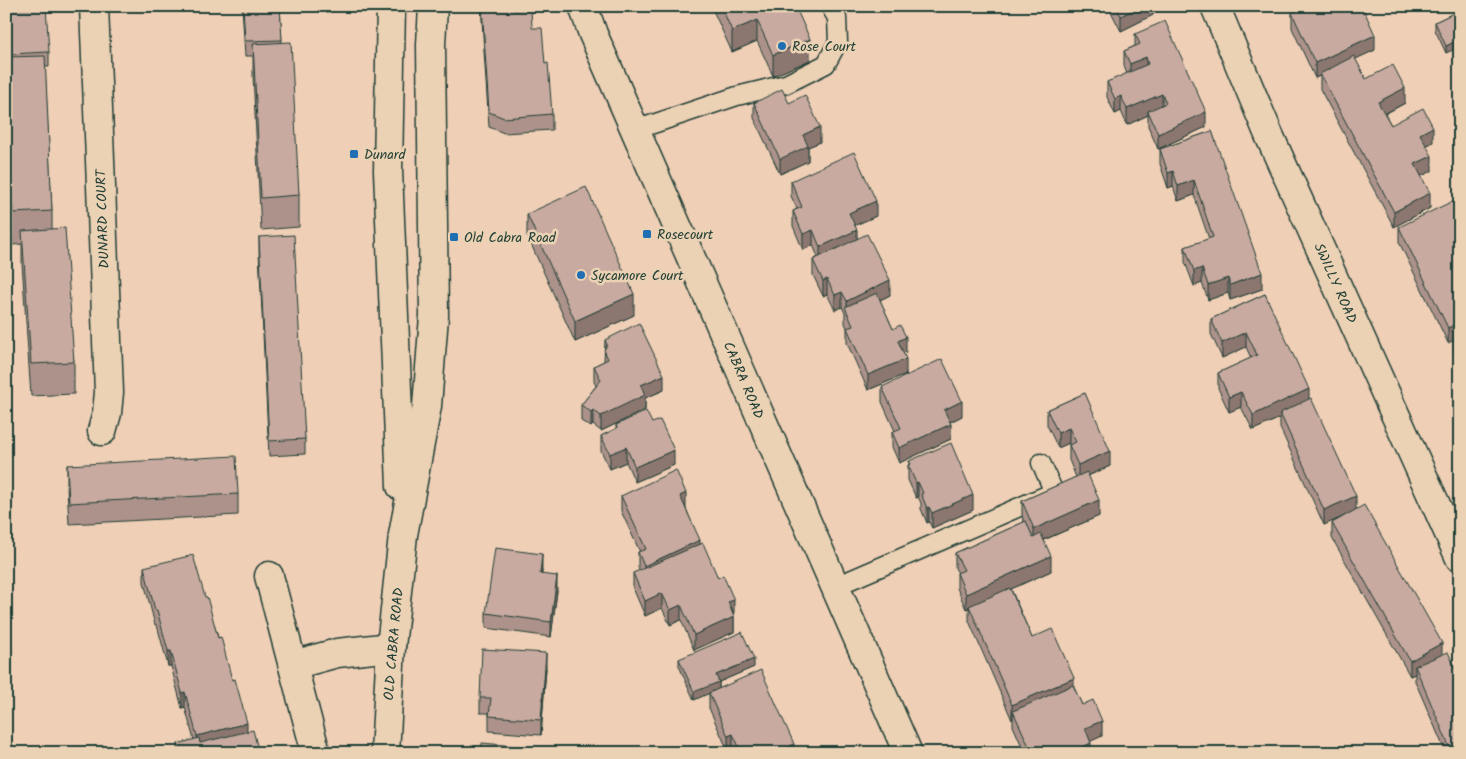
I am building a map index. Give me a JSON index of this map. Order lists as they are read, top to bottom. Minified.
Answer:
{"streets":{"main road":["DUNARD COURT","SWILLY ROAD","CABRA ROAD","OLD CABRA ROAD"]},"places":{"other":["Rose Court","Sycamore Court"],"transit":["Dunard","Rosecourt","Old Cabra Road"]}}
